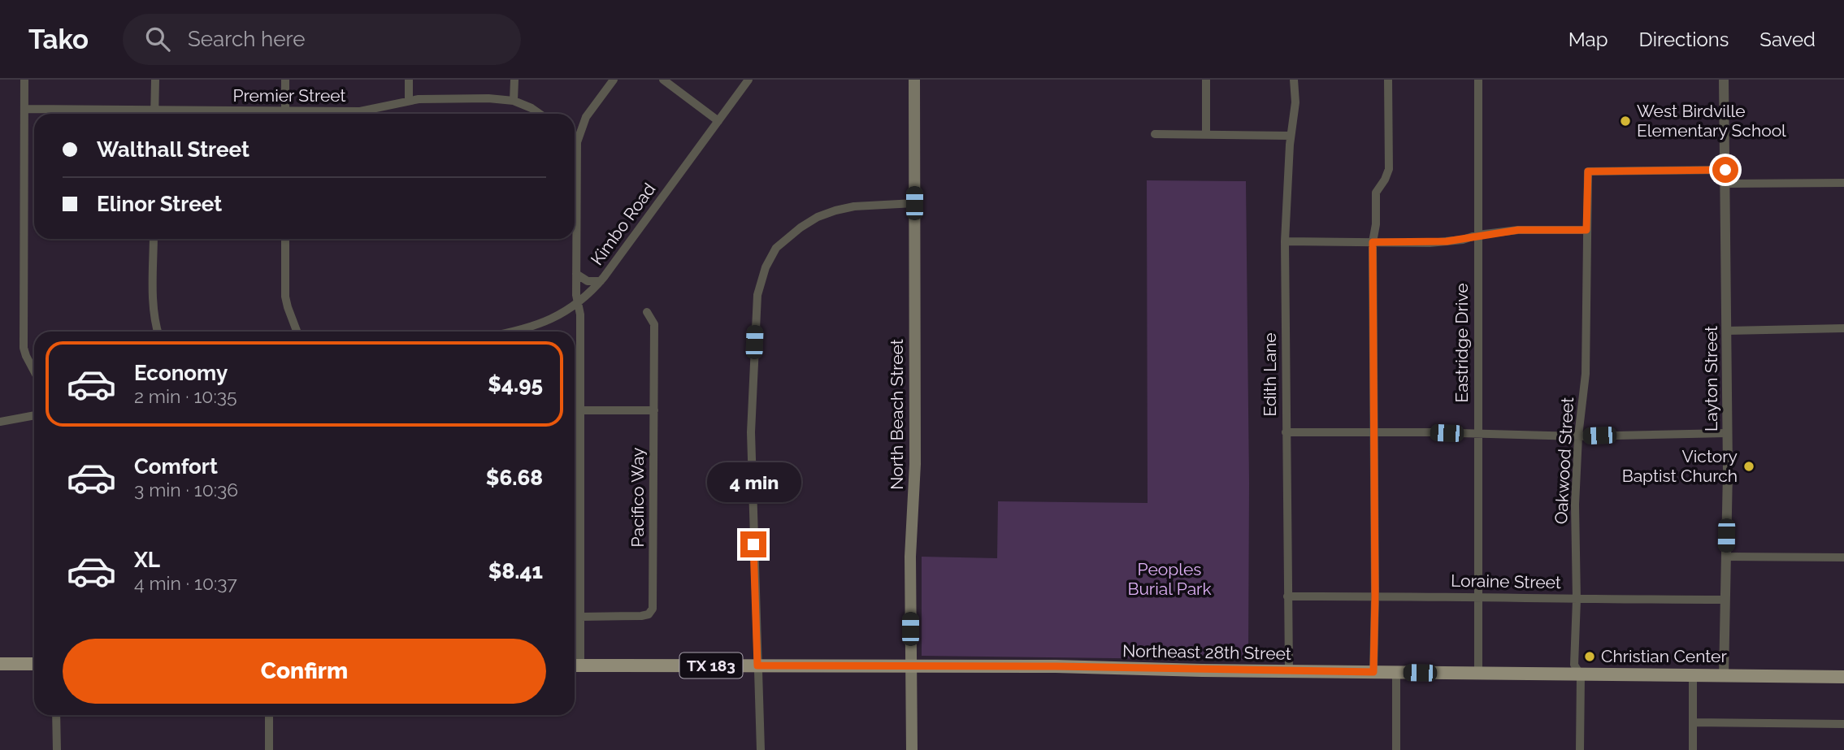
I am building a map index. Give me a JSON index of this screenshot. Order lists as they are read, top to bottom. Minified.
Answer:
{"streets":{"main road":["North Beach Street","Northeast 28th Street","TX 183"],"street":["Premier Street","Kimbo Road","Eastridge Drive","Edith Lane","Layton Street","Oakwood Street","Pacifico Way","Loraine Street"]},"crossings":[["Eastridge Drive","Loraine Street"],["Eastridge Drive","Northeast 28th Street"],["Edith Lane","Loraine Street"],["Edith Lane","Northeast 28th Street"],["Layton Street","Oakwood Street"],["Layton Street","Loraine Street"],["Layton Street","Northeast 28th Street"],["North Beach Street","Northeast 28th Street"],["Oakwood Street","Loraine Street"],["Oakwood Street","Northeast 28th Street"]],"parks":["Peoples Burial Park"],"places":["West Birdville Elementary School","Victory Baptist Church","Christian Center"],"page":{"header":"Tako","search":"Search here","nav":["Map","Directions","Saved"],"banner":["Walthall Street","Elinor Street"],"list":[{"name":"Economy","note":"2 min · 10:35","value":"$4.95"},{"name":"Comfort","note":"3 min · 10:36","value":"$6.68"},{"name":"XL","note":"4 min · 10:37","value":"$8.41"}],"bubble":"4 min","buttons":"Confirm"}}
